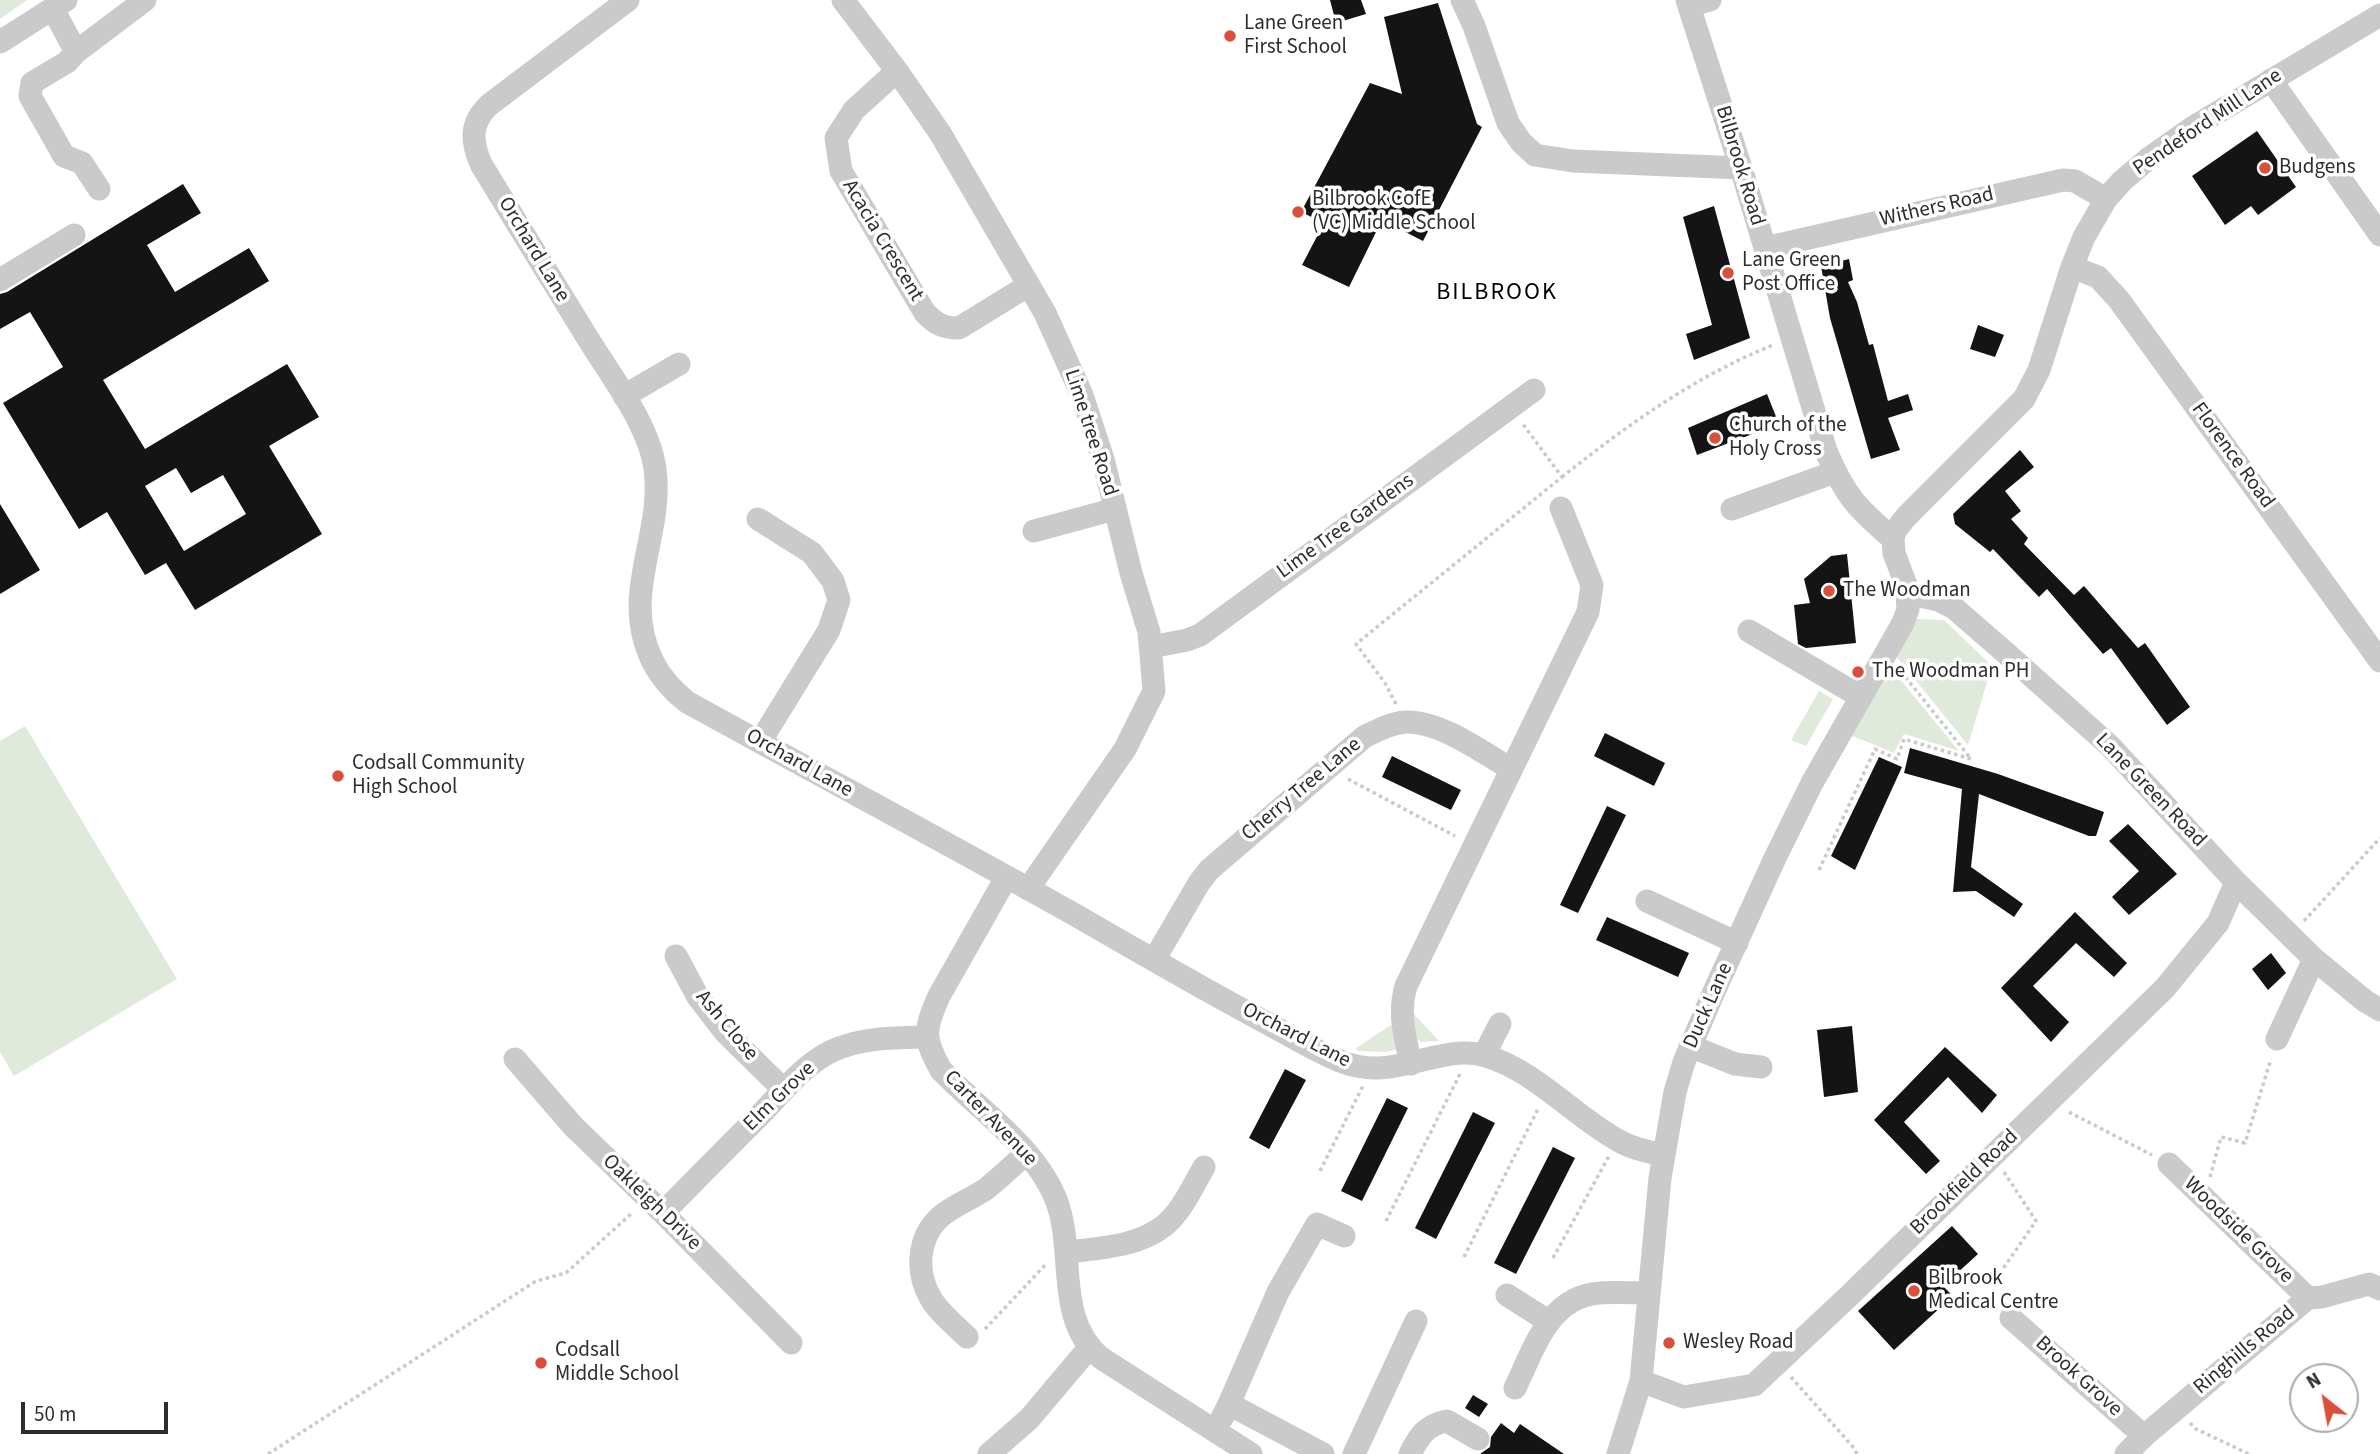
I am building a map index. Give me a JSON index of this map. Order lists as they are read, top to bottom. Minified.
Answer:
{"streets":{"street":["Pendeford Mill Lane","Bilbrook Road","Withers Road","Acacia Crescent","Orchard Lane","Lime tree Road","Florence Road","Lime Tree Gardens","Cherry Tree Lane","Lane Green Road","Duck Lane","Ash Close","Elm Grove","Carter Avenue","Brookfield Road","Oakleigh Drive","Woodside Grove","Ringhills Road","Brook Grove"]},"crossings":[["Pendeford Mill Lane","Bilbrook Road"],["Pendeford Mill Lane","Withers Road"],["Pendeford Mill Lane","Florence Road"],["Bilbrook Road","Withers Road"],["Acacia Crescent","Lime tree Road"],["Orchard Lane","Lime tree Road"],["Orchard Lane","Cherry Tree Lane"],["Orchard Lane","Duck Lane"],["Lime tree Road","Lime Tree Gardens"],["Lane Green Road","Duck Lane"],["Lane Green Road","Brookfield Road"],["Duck Lane","Brookfield Road"],["Ash Close","Elm Grove"],["Elm Grove","Carter Avenue"],["Elm Grove","Oakleigh Drive"],["Woodside Grove","Ringhills Road"],["Ringhills Road","Brook Grove"]],"districts":["BILBROOK"],"places":["Lane Green First School","Budgens","Bilbrook CofE (VC) Middle School","Lane Green Post Office","Church of the Holy Cross","The Woodman","The Woodman PH","Codsall Community High School","Bilbrook Medical Centre","Wesley Road","Codsall Middle School"],"scale_bar":"50 m","north":"top left"}
